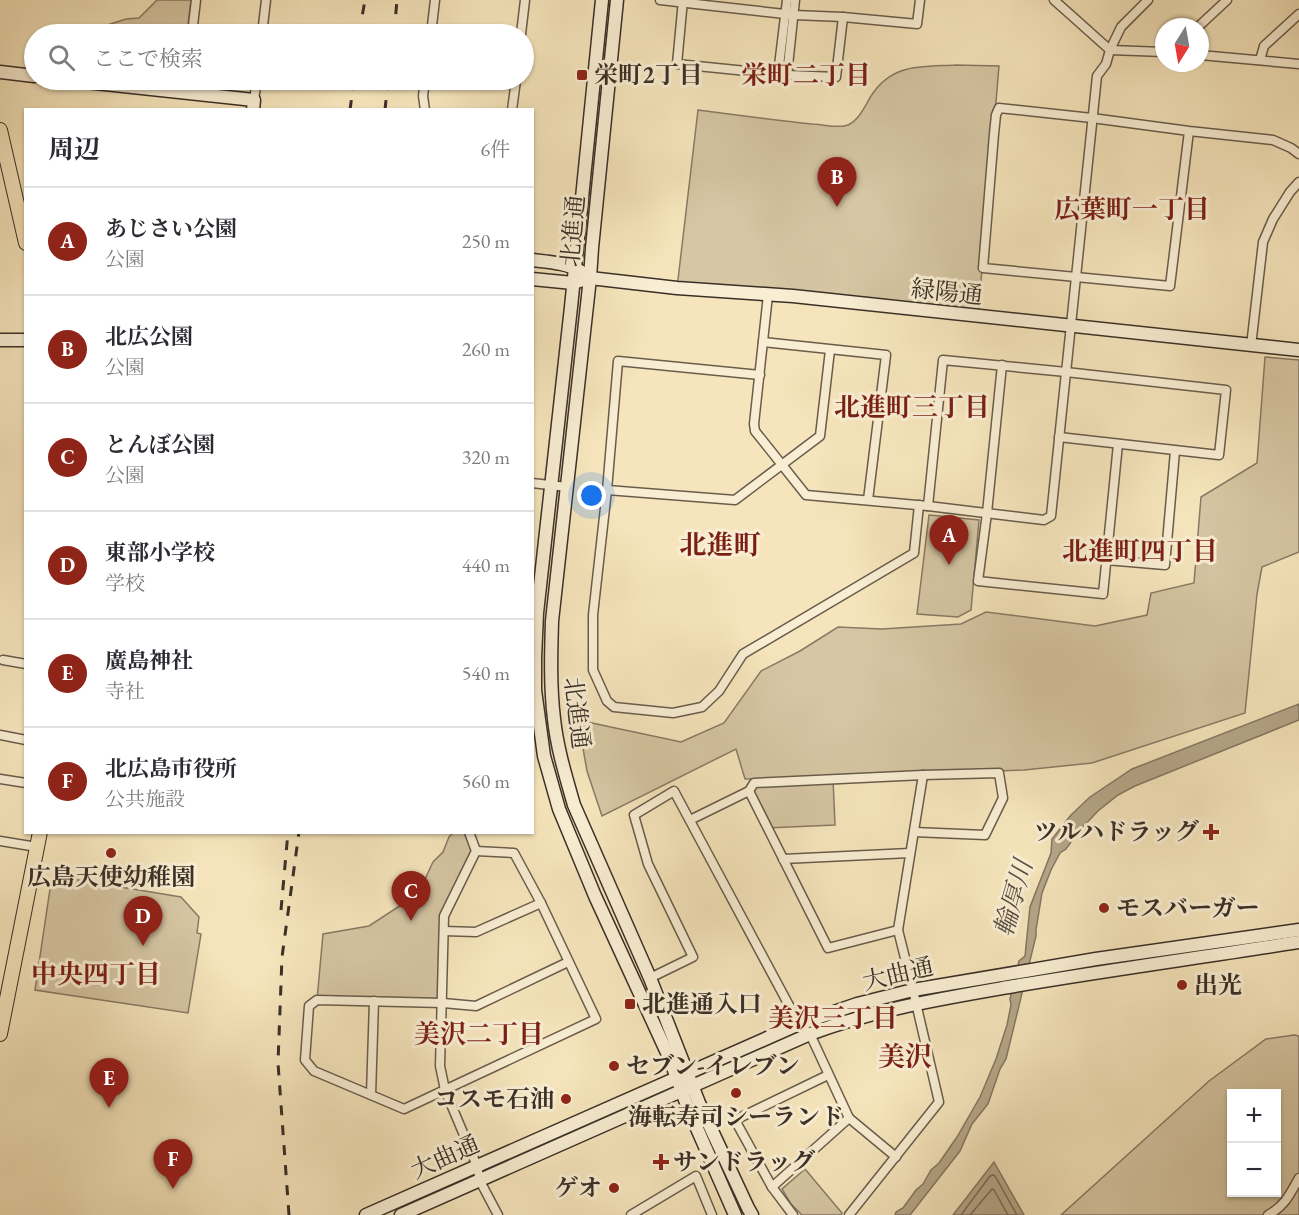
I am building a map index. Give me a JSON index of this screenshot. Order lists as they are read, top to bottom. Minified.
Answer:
{"streets":{"street":["北進通","緑陽通","大曲通"]},"crossings":[["北進通","緑陽通"],["北進通","大曲通"]],"districts":["栄町二丁目","広葉町一丁目","北進町三丁目","北進町","北進町四丁目","中央四丁目","美沢三丁目","美沢二丁目","美沢"],"water":["輪厚川"],"places":{"transit":["栄町2丁目","北進通入口"],"health":["ツルハドラッグ","サンドラッグ"],"other":["広島天使幼稚園","モスバーガー","出光","セブン-イレブン","海転寿司シーランド","コスモ石油","ゲオ"]},"north":"bottom","page":{"search":"ここで検索","heading":["周辺","6件"],"pins":["B","A","C","D","E","F"],"list":[{"mark":"A","name":"あじさい公園","note":"公園","value":"250 m"},{"mark":"B","name":"北広公園","note":"公園","value":"260 m"},{"mark":"C","name":"とんぼ公園","note":"公園","value":"320 m"},{"mark":"D","name":"東部小学校","note":"学校","value":"440 m"},{"mark":"E","name":"廣島神社","note":"寺社","value":"540 m"},{"mark":"F","name":"北広島市役所","note":"公共施設","value":"560 m"}],"map_buttons":["+","−"]}}
